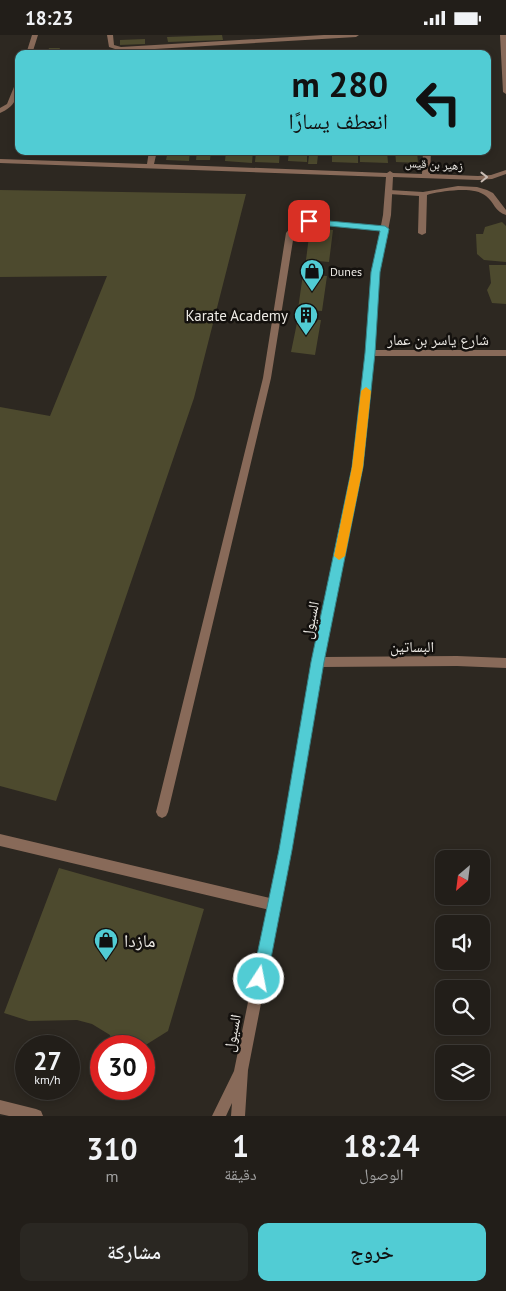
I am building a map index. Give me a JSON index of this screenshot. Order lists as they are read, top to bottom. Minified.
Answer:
{"streets":{"street":["زهير بن قيس","شارع ياسر بن عمار","السيول","البساتين"]},"crossings":[["زهير بن قيس","السيول"],["شارع ياسر بن عمار","السيول"],["السيول","البساتين"]],"places":{"shop":["Dunes","مازدا"],"building":["Karate Academy"]},"north":"bottom left","page":{"status":"18:23","turn":["280 m","انعطف يسارًا"],"speed":"27 km/h","limit":"30","eta":["18:24","الوصول","1","دقيقة","310","m"],"buttons":["خروج","مشاركة"]}}
